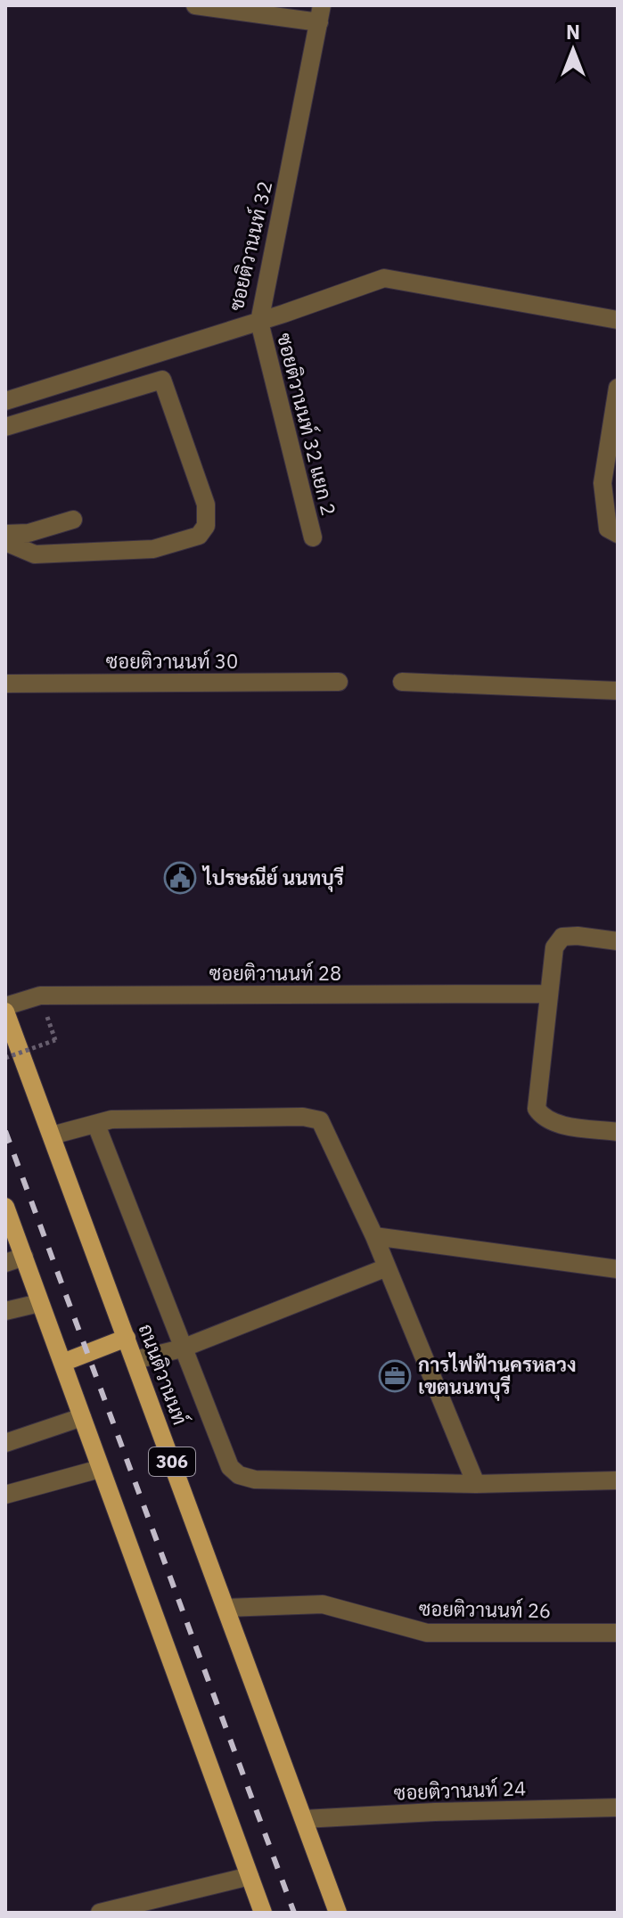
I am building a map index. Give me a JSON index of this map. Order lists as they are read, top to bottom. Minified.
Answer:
{"streets":{"main road":["ถนนติวานนท์","306"],"street":["ซอยติวานนท์ 32","ซอยติวานนท์ 32 แยก 2","ซอยติวานนท์ 30","ซอยติวานนท์ 28","ซอยติวานนท์ 26","ซอยติวานนท์ 24"]},"crossings":[["ซอยติวานนท์ 32","ซอยติวานนท์ 32 แยก 2"],["ซอยติวานนท์ 28","ถนนติวานนท์"],["ถนนติวานนท์","ซอยติวานนท์ 26"],["ถนนติวานนท์","ซอยติวานนท์ 24"]],"places":{"public building":["ไปรษณีย์ นนทบุรี"],"office":["การไฟฟ้านครหลวง เขตนนทบุรี"]},"north":"top"}
